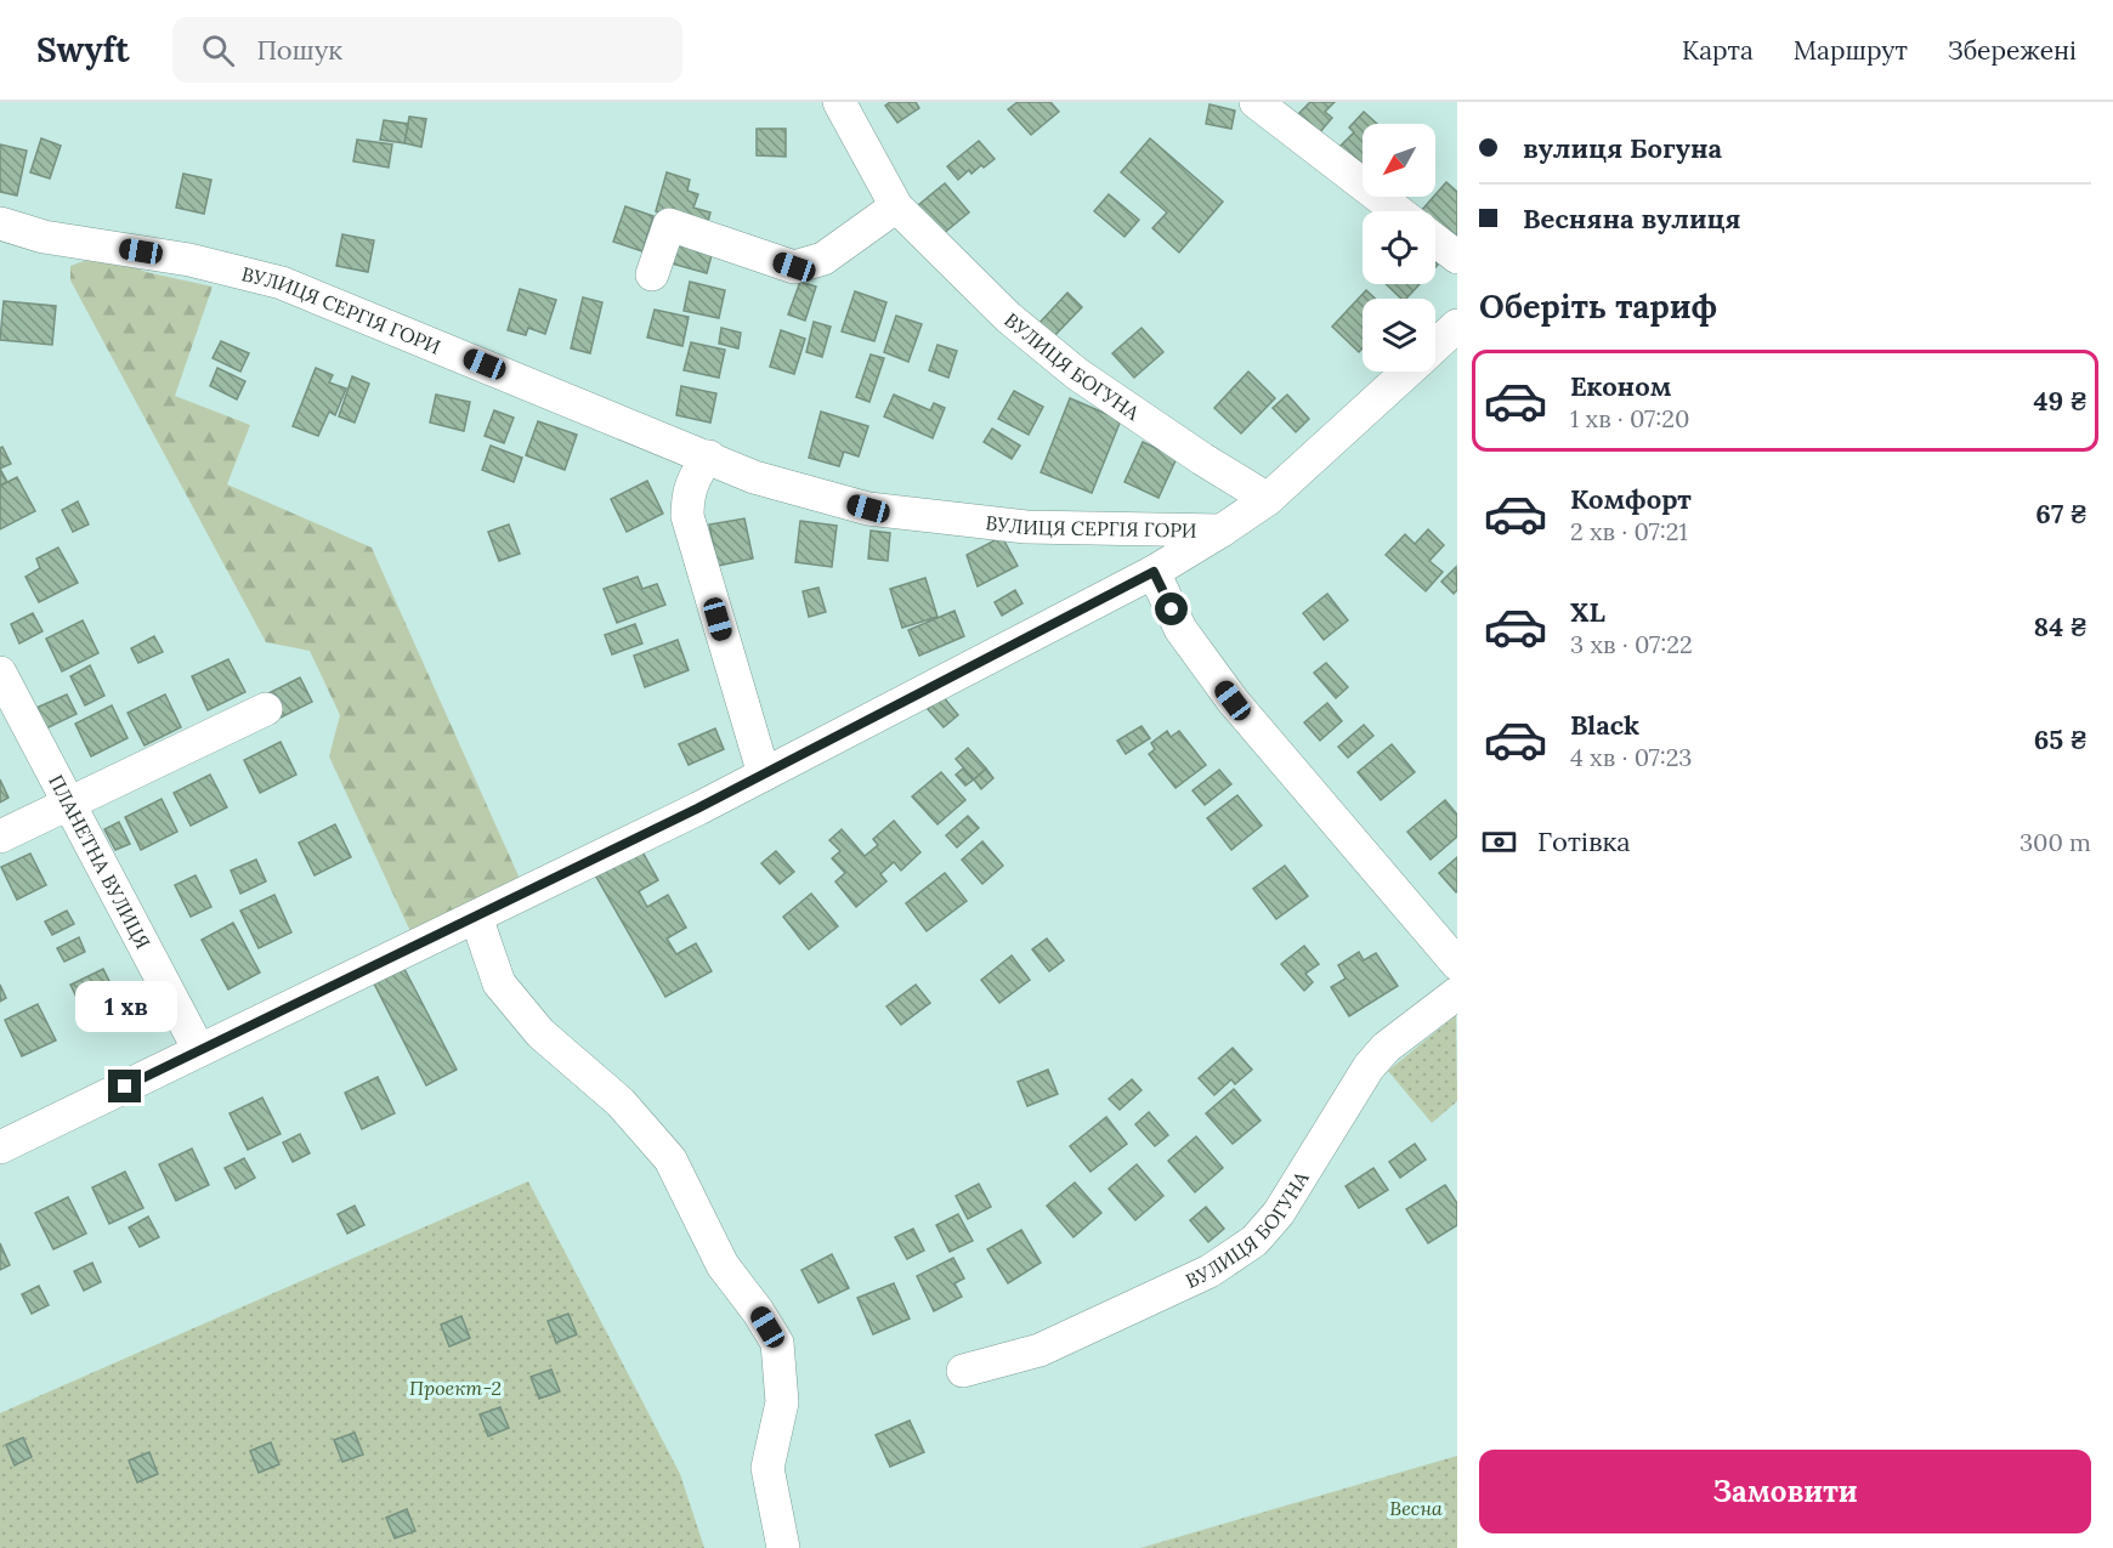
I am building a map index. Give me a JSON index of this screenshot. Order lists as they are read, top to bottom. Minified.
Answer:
{"streets":{"street":["ВУЛИЦЯ СЕРГІЯ ГОРИ","ВУЛИЦЯ БОГУНА","ПЛАНЕТНА ВУЛИЦЯ"]},"crossings":[["ВУЛИЦЯ СЕРГІЯ ГОРИ","ВУЛИЦЯ БОГУНА"]],"parks":["Проект-2","Весна"],"north":"bottom left","page":{"header":"Swyft","search":"Пошук","nav":["Карта","Маршрут","Збережені"],"banner":["вулиця Богуна","Весняна вулиця"],"heading":"Оберіть тариф","list":[{"name":"Економ","note":"1 хв · 07:20","value":"49 ₴"},{"name":"Комфорт","note":"2 хв · 07:21","value":"67 ₴"},{"name":"XL","note":"3 хв · 07:22","value":"84 ₴"},{"name":"Black","note":"4 хв · 07:23","value":"65 ₴"}],"pay":["Готівка","300 m"],"bubble":"1 хв","buttons":"Замовити"}}
